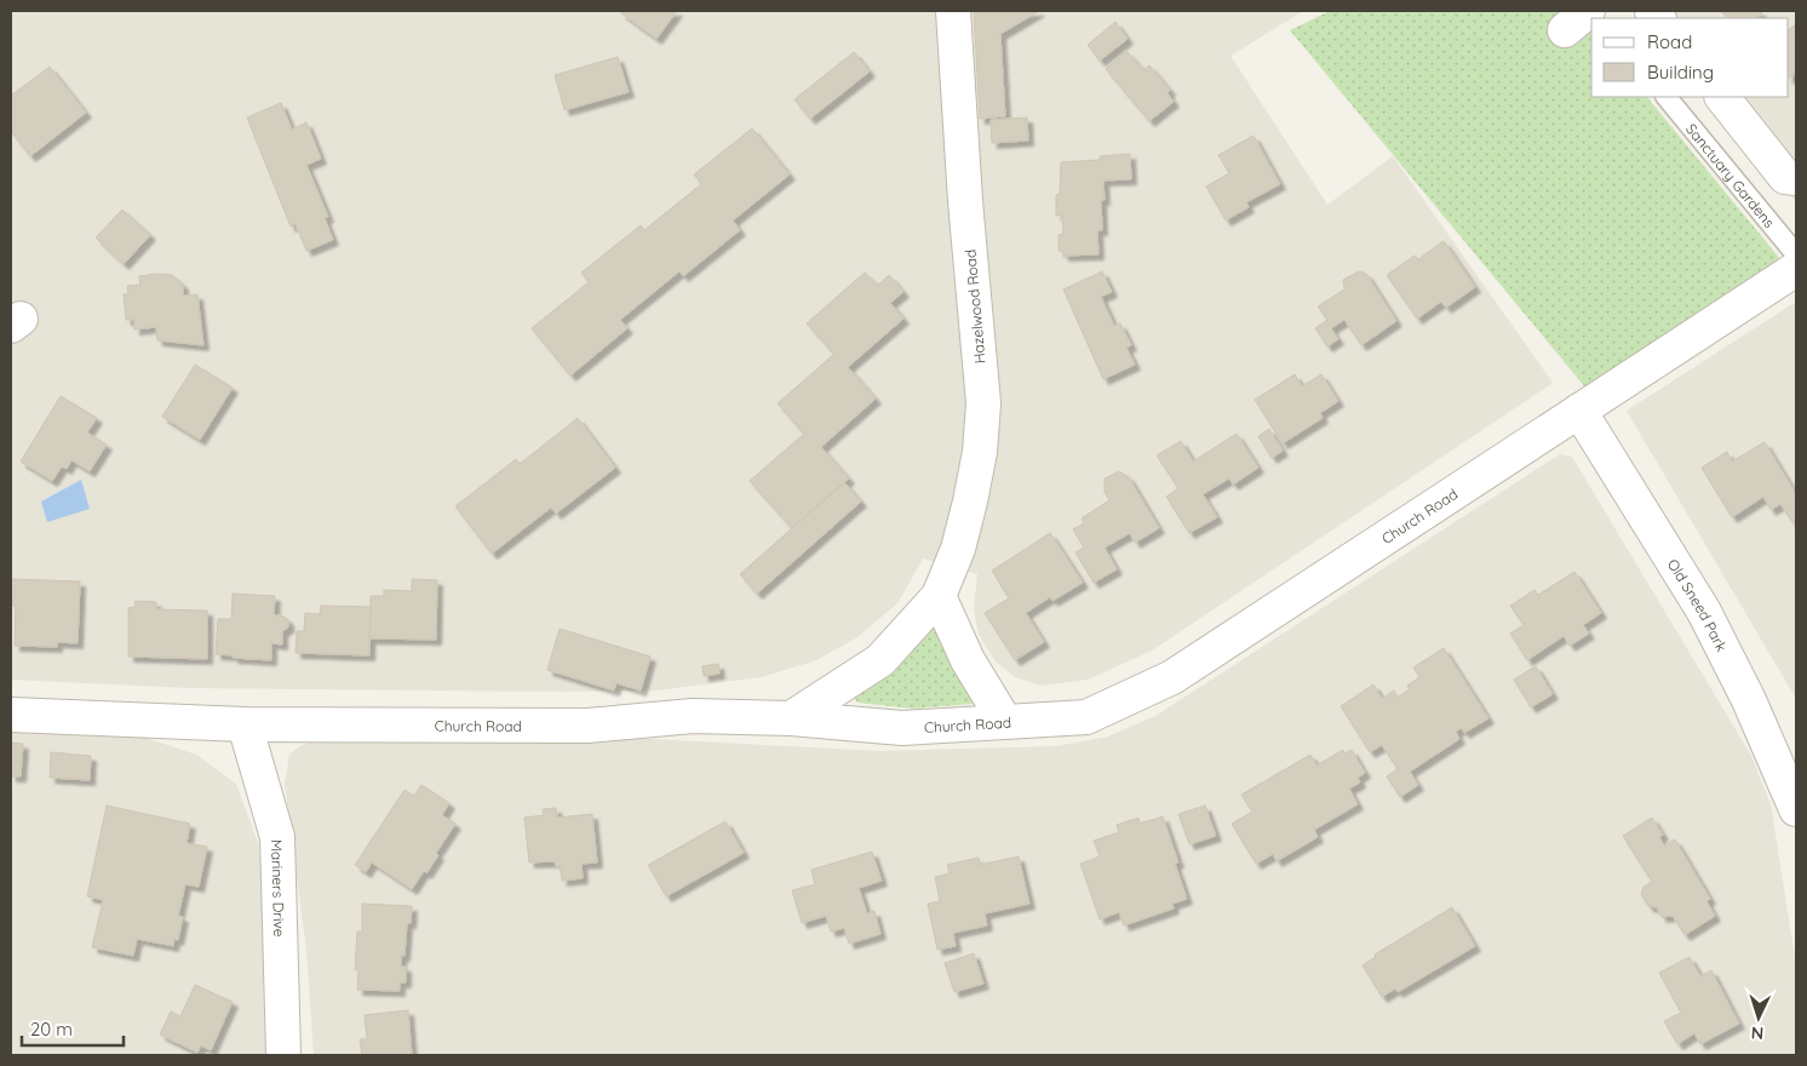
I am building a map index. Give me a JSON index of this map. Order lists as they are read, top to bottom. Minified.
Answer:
{"streets":{"street":["Hazelwood Road","Church Road","Old Sneed Park","Mariners Drive"],"lane":["Sanctuary Gardens"]},"crossings":[["Hazelwood Road","Church Road"],["Church Road","Old Sneed Park"],["Church Road","Mariners Drive"]],"legend":["Road","Building"],"scale_bar":"20 m","north":"bottom"}
